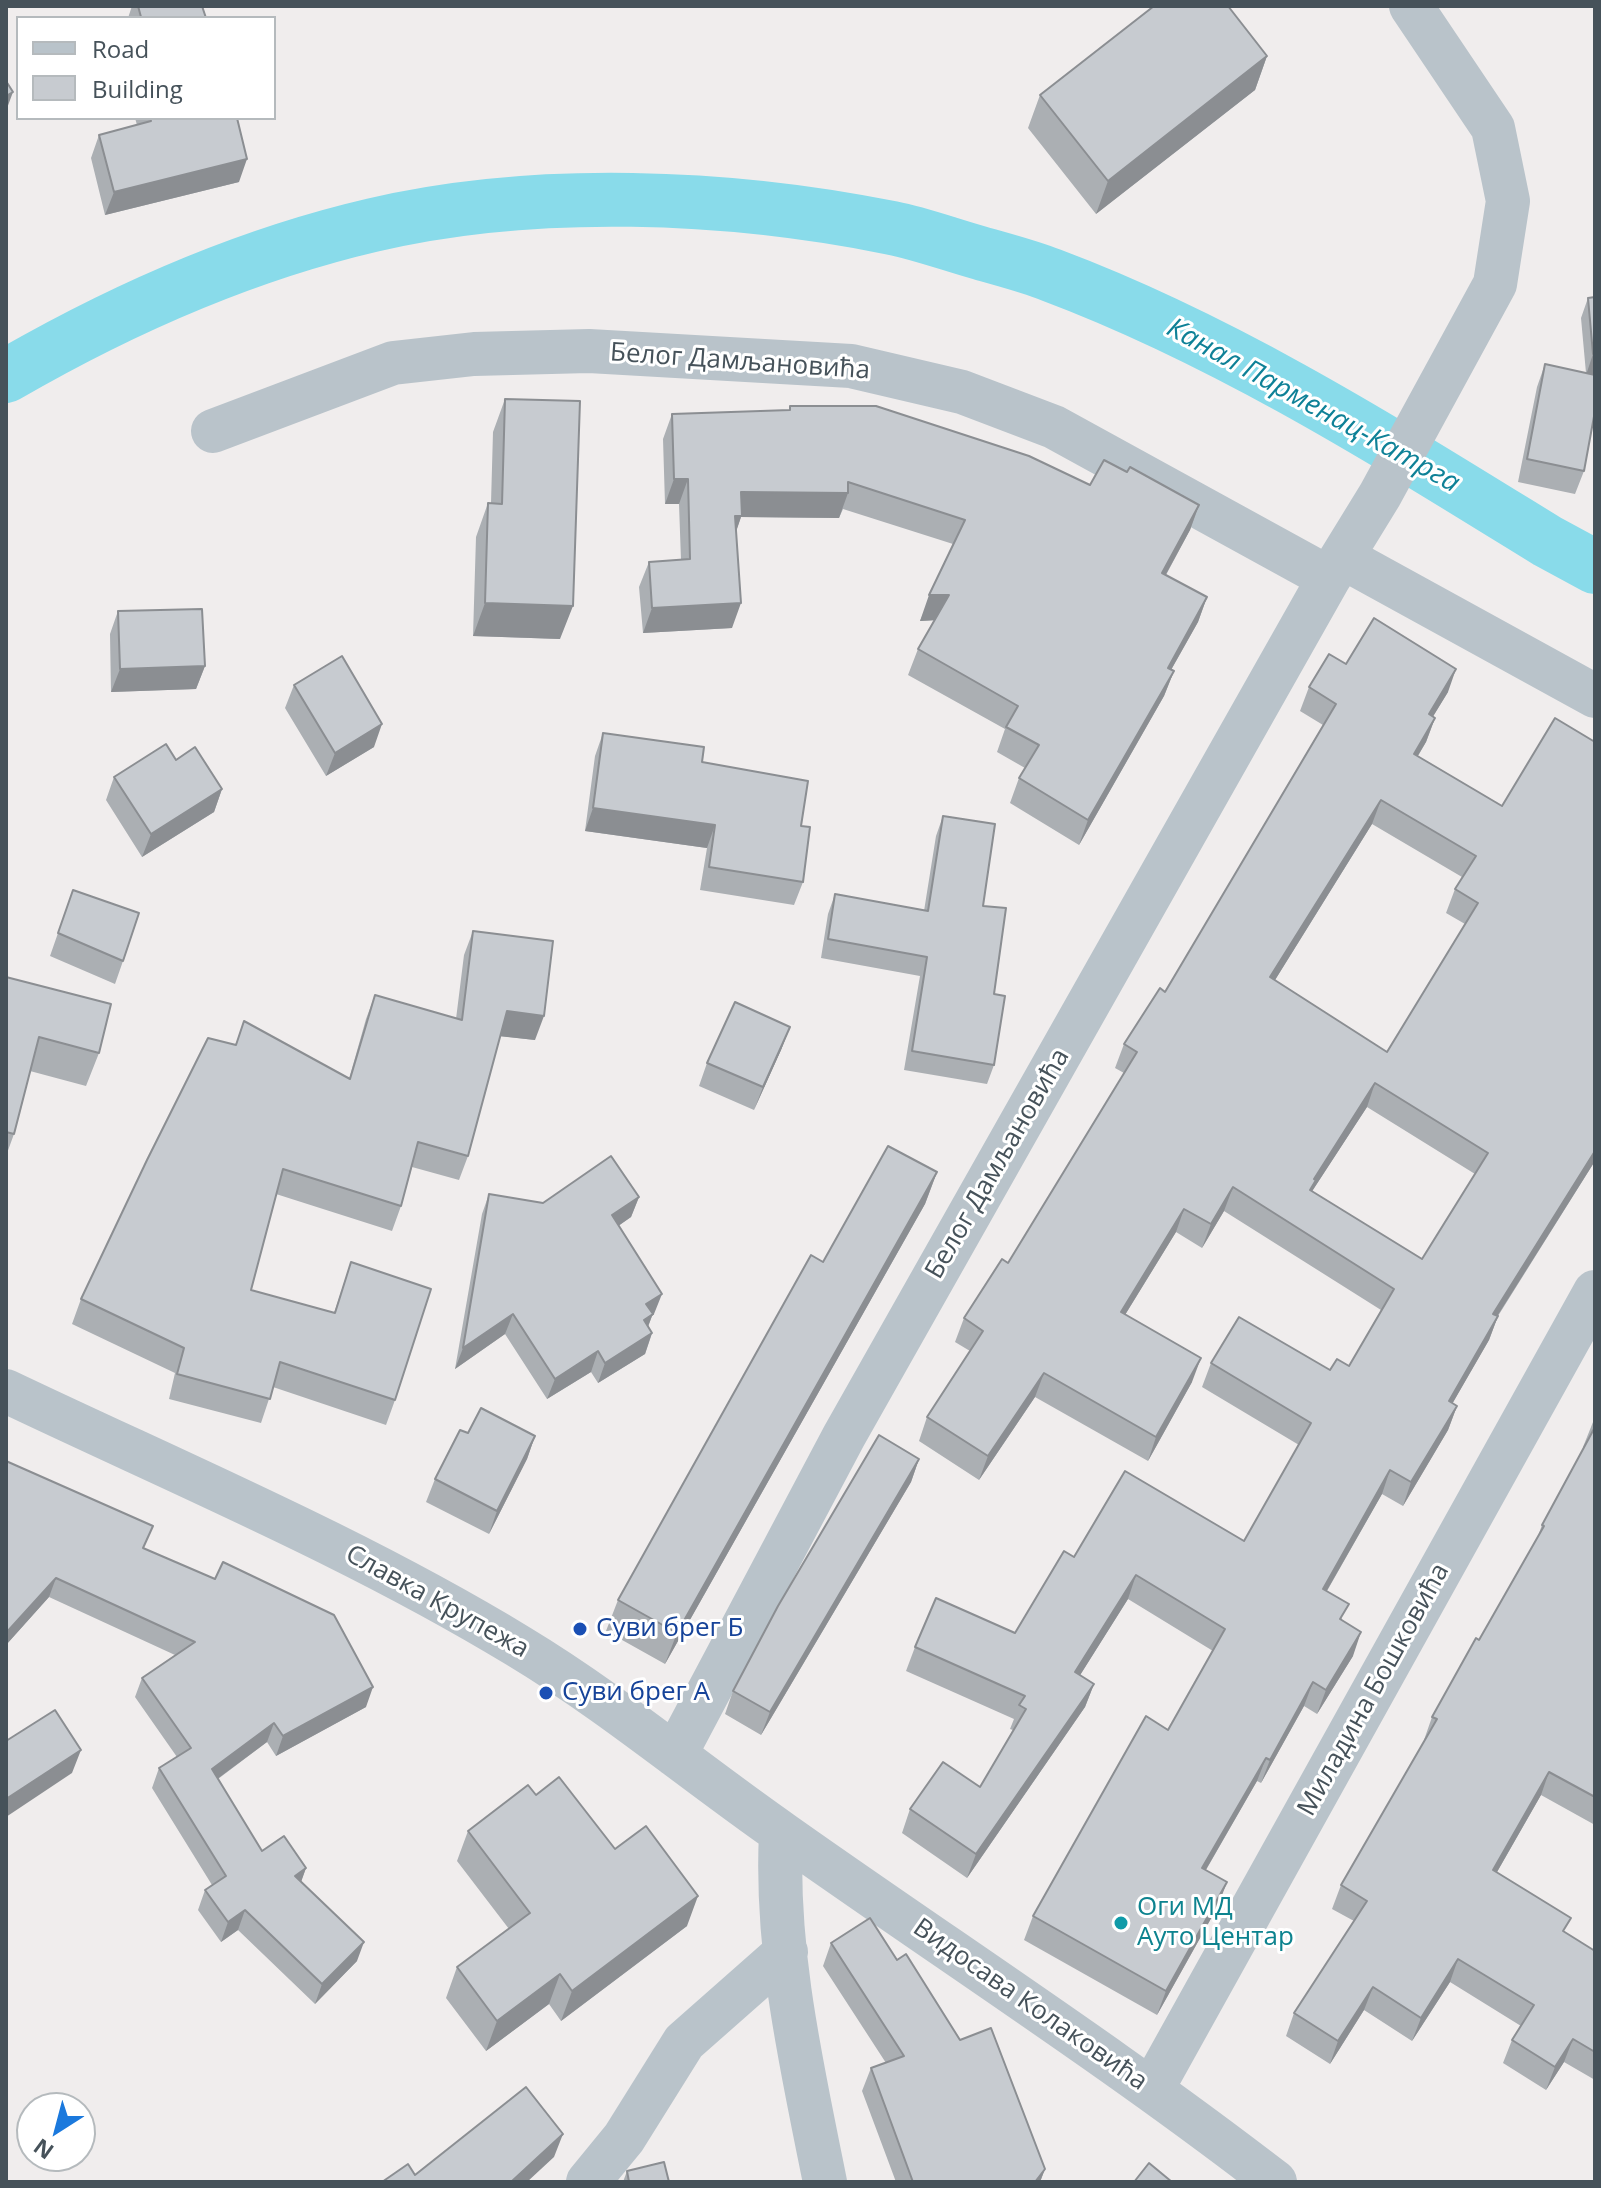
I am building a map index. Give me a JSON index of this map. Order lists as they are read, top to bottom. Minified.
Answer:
{"streets":{"street":["Белог Дамљановића","Славка Крупежа","Миладина Бошковића","Видосава Колаковића"]},"crossings":[["Белог Дамљановића","Славка Крупежа"],["Славка Крупежа","Видосава Колаковића"],["Миладина Бошковића","Видосава Колаковића"]],"water":["Канал Парменац-Катрга"],"places":["Суви брег Б","Суви брег А","Оги МД Ауто Центар"],"legend":["Road","Building"],"north":"bottom left"}
